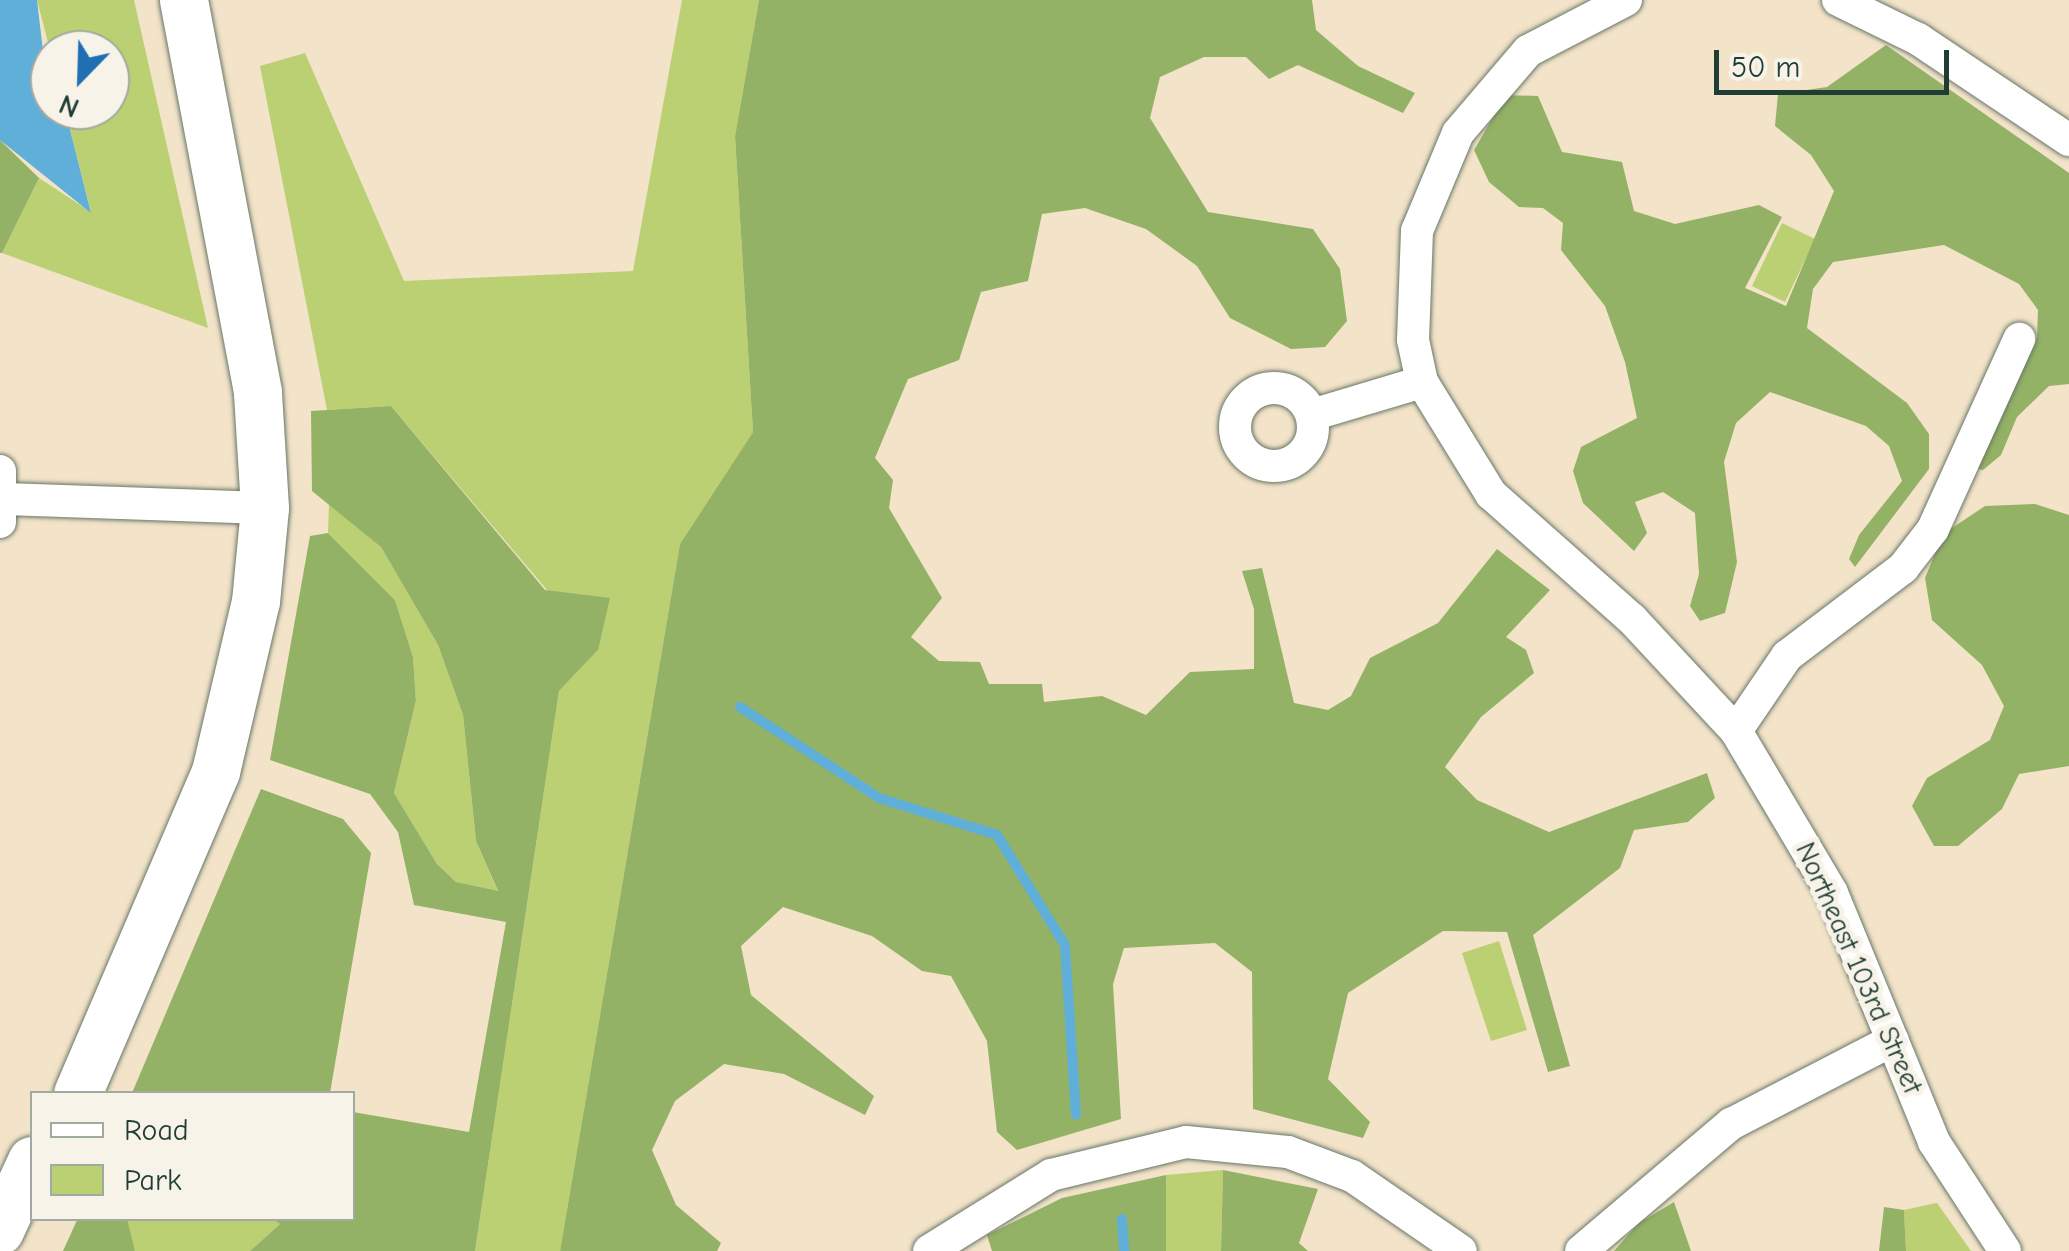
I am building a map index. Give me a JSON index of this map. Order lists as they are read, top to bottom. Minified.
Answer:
{"streets":{"street":["Northeast 103rd Street"]},"legend":["Road","Park"],"scale_bar":"50 m","north":"bottom left"}
